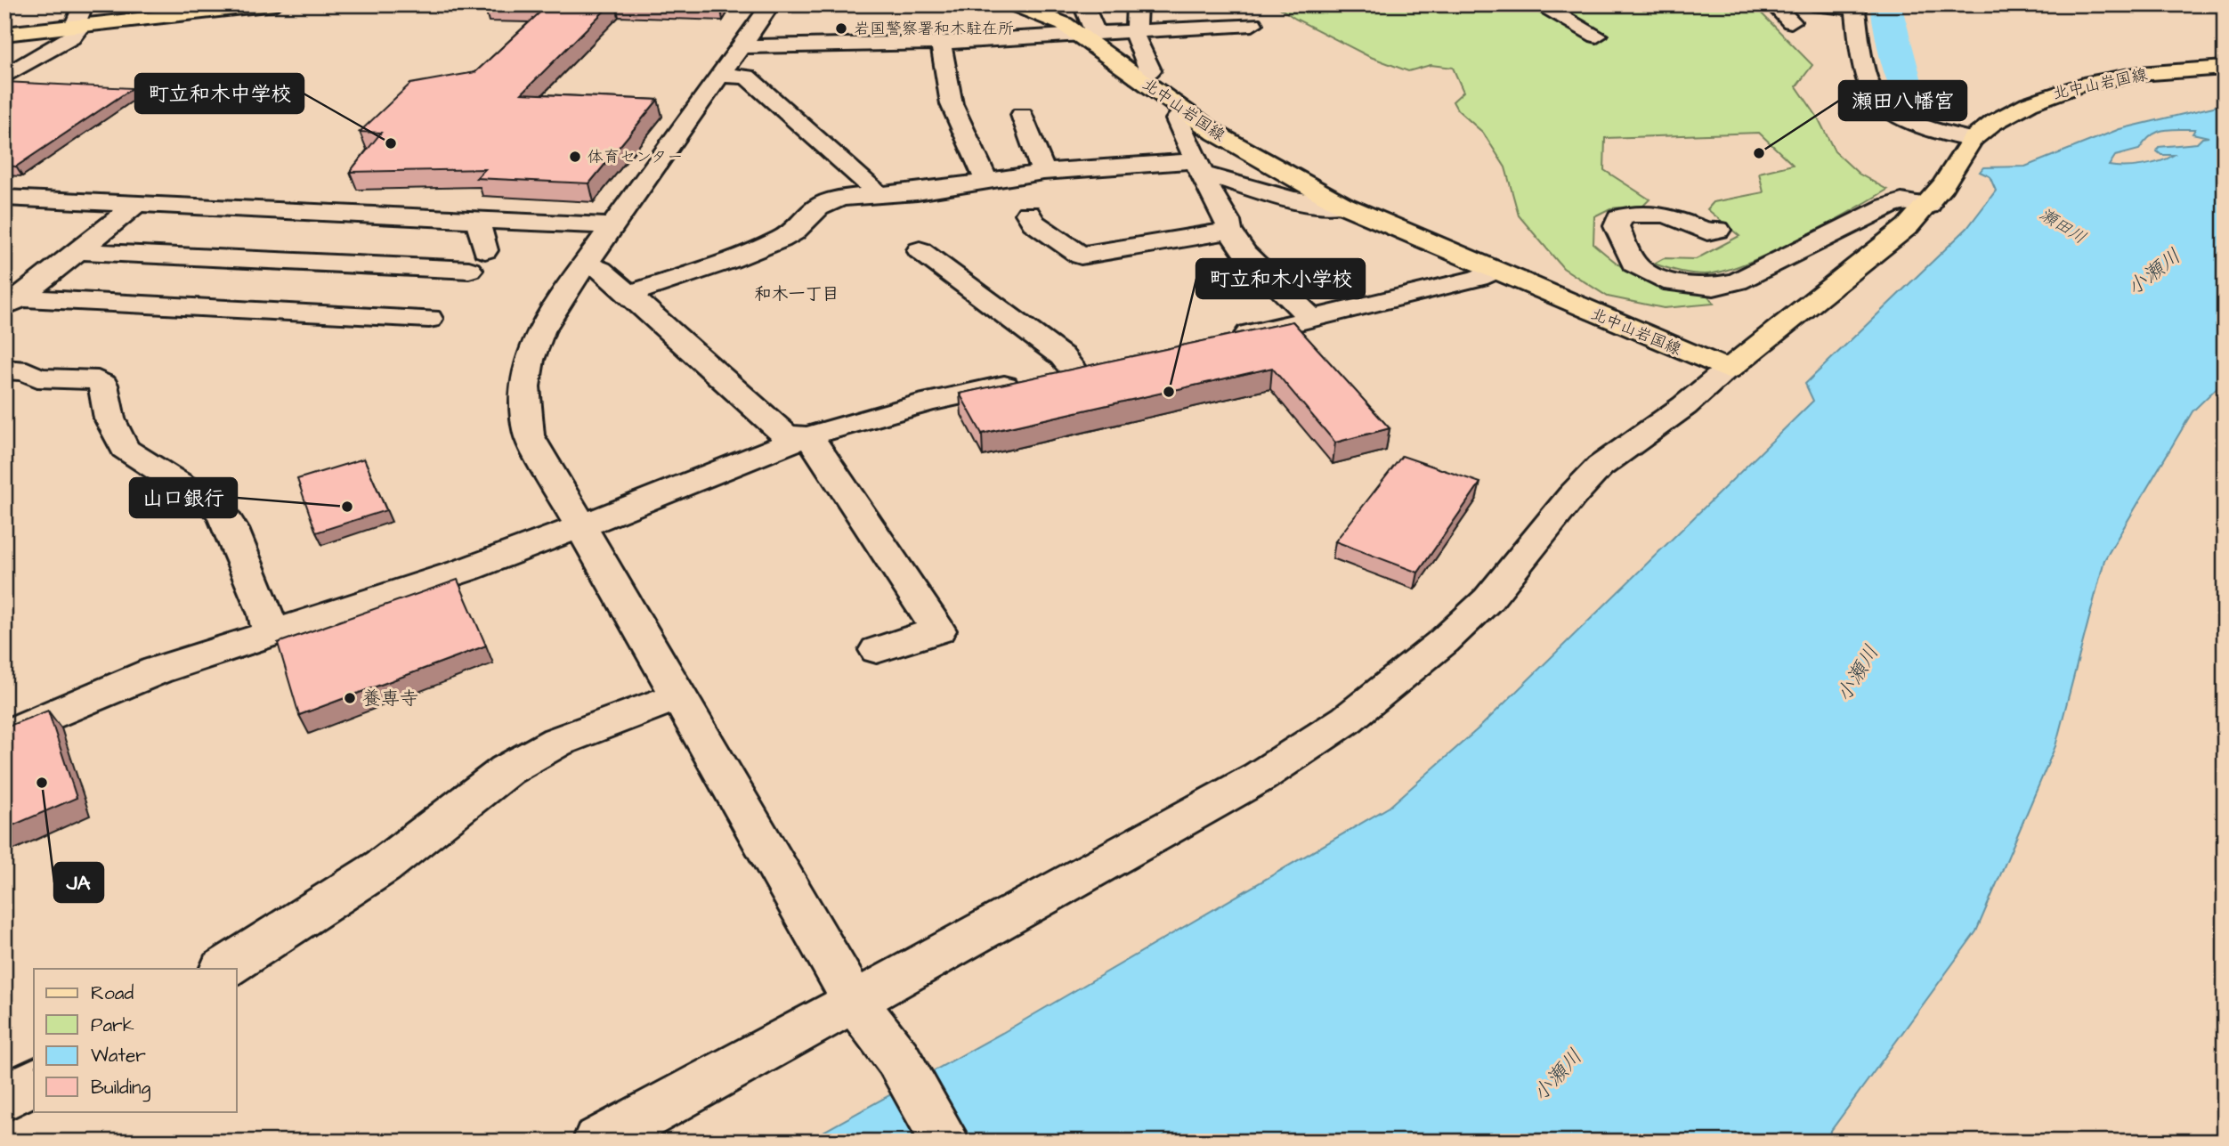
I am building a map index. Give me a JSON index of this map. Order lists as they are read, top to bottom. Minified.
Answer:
{"streets":{"main road":["北中山岩国線"]},"districts":["和木一丁目"],"water":["瀬田川","小瀬川"],"places":["岩国警察署和木駐在所","町立和木中学校","瀬田八幡宮","体育センター","町立和木小学校","山口銀行","養専寺","JA"],"legend":["Road","Park","Water","Building"]}
